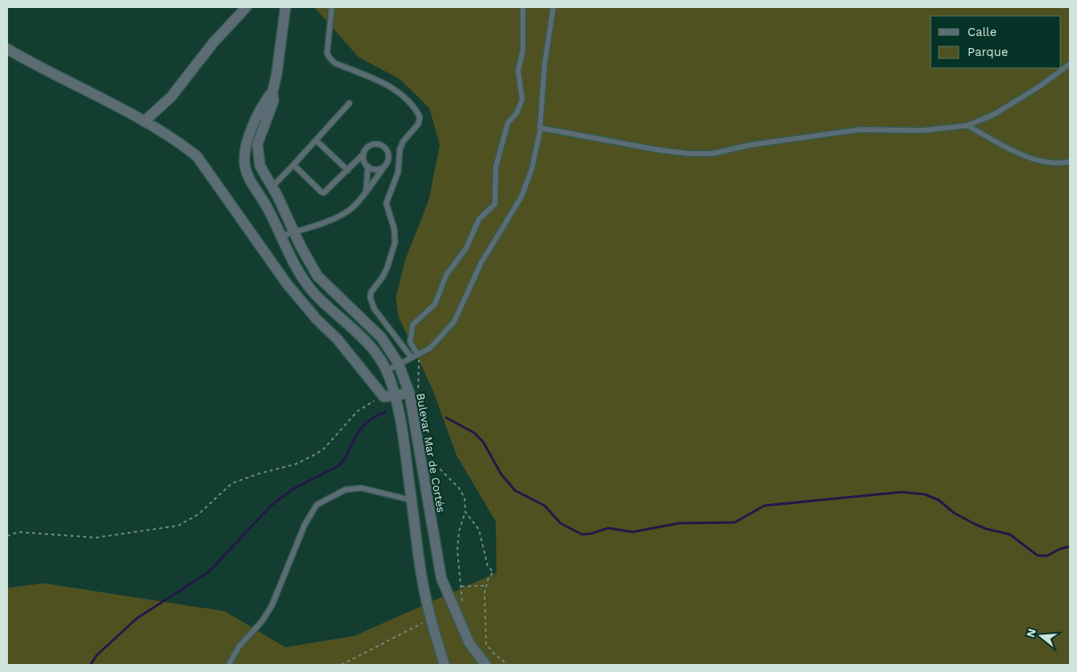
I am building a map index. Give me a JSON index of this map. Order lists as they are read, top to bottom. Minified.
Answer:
{"streets":{"street":["Bulevar Mar de Cortés"]},"legend":["Calle","Parque"],"north":"left"}
